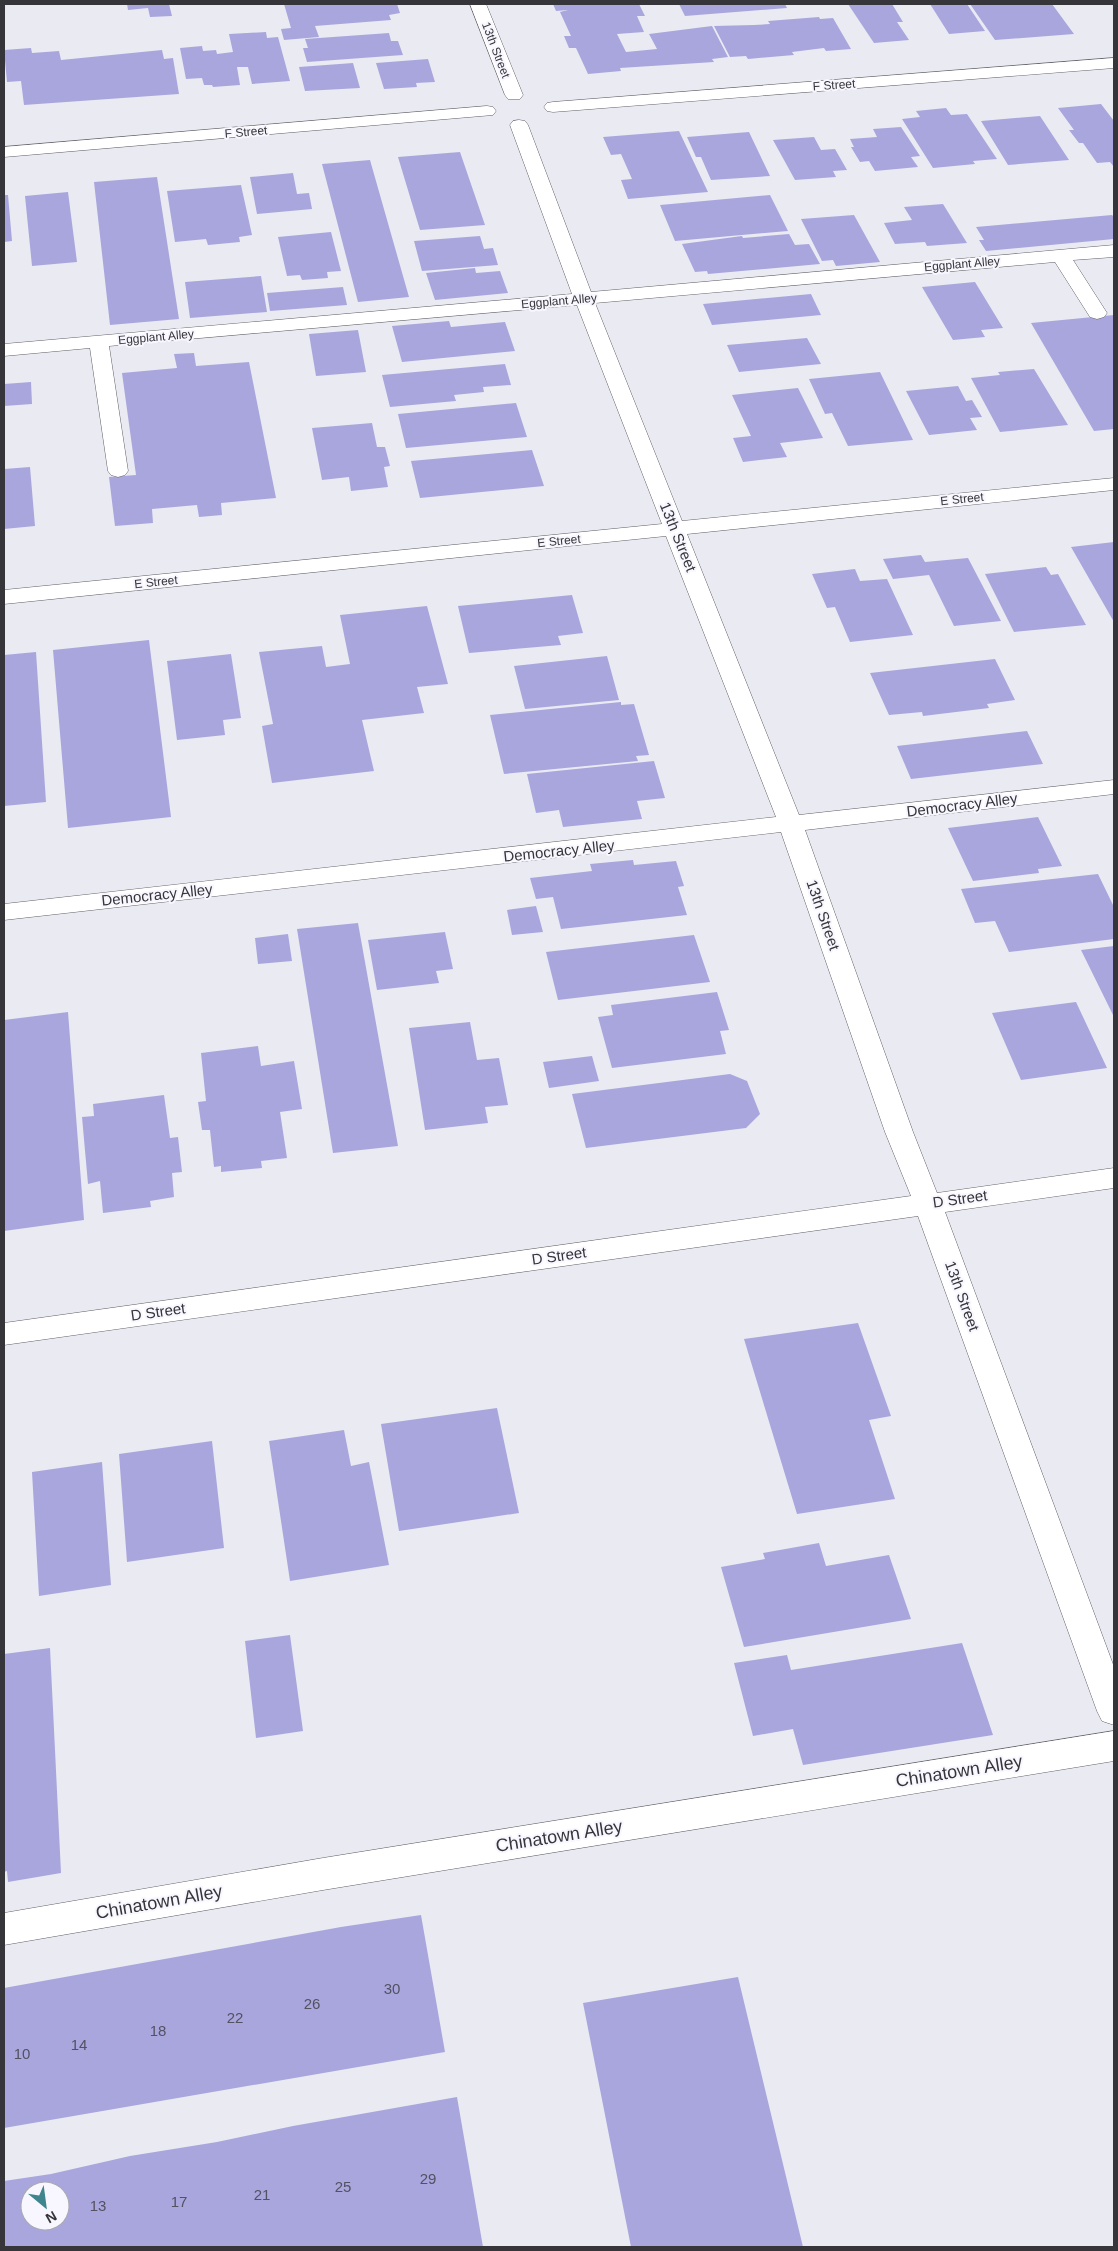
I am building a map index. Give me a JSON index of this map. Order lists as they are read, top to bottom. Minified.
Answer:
{"streets":{"street":["13th Street","F Street","Eggplant Alley","E Street","Democracy Alley","D Street","Chinatown Alley"]},"crossings":[["13th Street","F Street"],["13th Street","Eggplant Alley"],["13th Street","E Street"],["13th Street","Democracy Alley"],["13th Street","D Street"]],"house_numbers":["30","26","22","18","14","10","29","25","21","17","13"],"north":"bottom right"}
